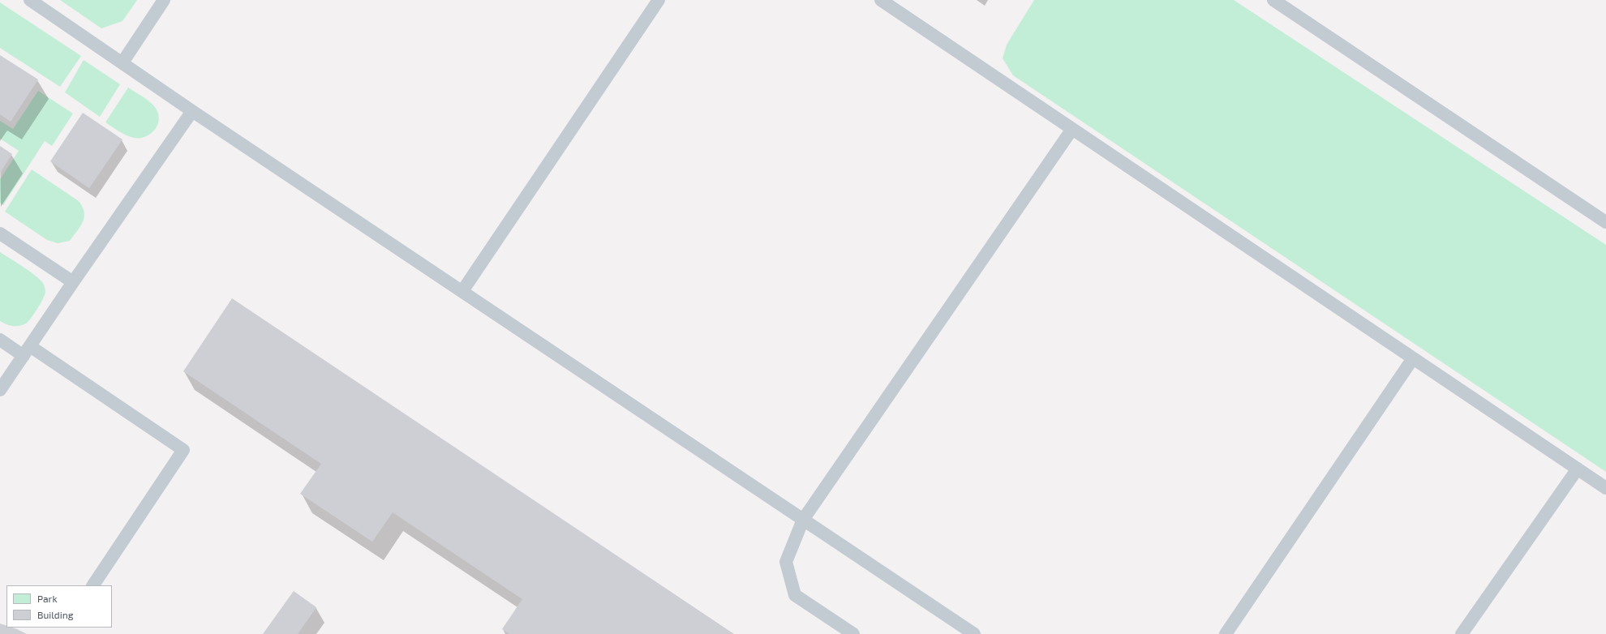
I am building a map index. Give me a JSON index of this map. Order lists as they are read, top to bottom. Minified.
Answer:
{"legend":["Park","Building"]}
